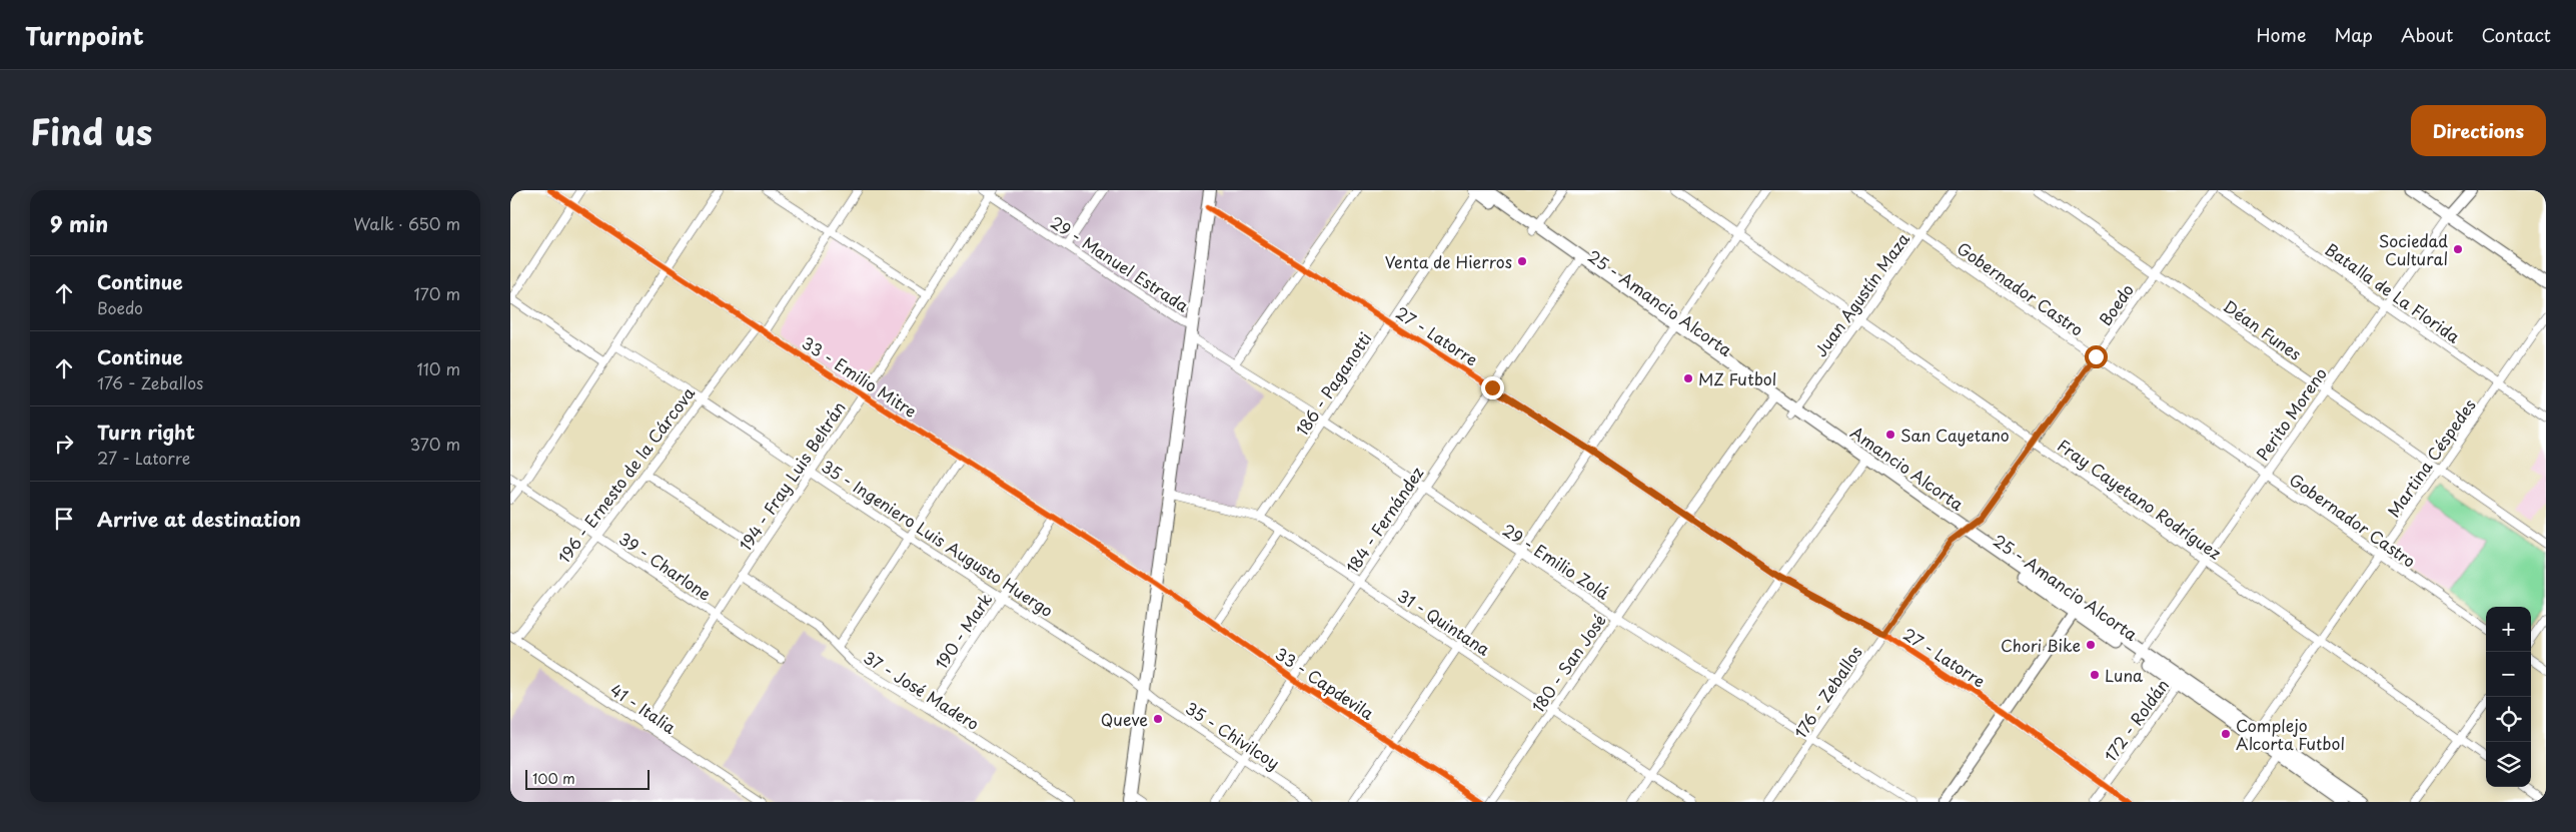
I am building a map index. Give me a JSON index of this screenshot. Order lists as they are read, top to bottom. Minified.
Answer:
{"streets":{"main road":["25 - Amancio Alcorta","Amancio Alcorta"],"street":["29 - Manuel Estrada","Gobernador Castro","Batalla de La Florida","Juan Agustín Maza","Boedo","Déan Funes","27 - Latorre","33 - Emilio Mitre","186 - Paganotti","Perito Moreno","Martina Céspedes","196 - Ernesto de la Cárcova","194 - Fray Luis Beltrán","Fray Cayetano Rodríguez","184 - Fernández","35 - Ingeniero Luis Augusto Huergo","29 - Emilio Zolá","39 - Charlone","31 - Quintana","190 - Mark","180 - San José","33 - Capdevila","37 - José Madero","176 - Zeballos","41 - Italia","172 - Roldán","35 - Chivilcoy"]},"crossings":[["29 - Manuel Estrada","194 - Fray Luis Beltrán"],["29 - Manuel Estrada","29 - Emilio Zolá"],["Gobernador Castro","Juan Agustín Maza"],["Gobernador Castro","Boedo"],["Gobernador Castro","Perito Moreno"],["Gobernador Castro","Martina Céspedes"],["Batalla de La Florida","Perito Moreno"],["Batalla de La Florida","Martina Céspedes"],["Juan Agustín Maza","Amancio Alcorta"],["Juan Agustín Maza","Fray Cayetano Rodríguez"],["25 - Amancio Alcorta","186 - Paganotti"],["25 - Amancio Alcorta","Amancio Alcorta"],["25 - Amancio Alcorta","184 - Fernández"],["25 - Amancio Alcorta","180 - San José"],["Boedo","Déan Funes"],["Boedo","Amancio Alcorta"],["Boedo","Fray Cayetano Rodríguez"],["Boedo","176 - Zeballos"],["Déan Funes","Perito Moreno"],["Déan Funes","Martina Céspedes"],["27 - Latorre","186 - Paganotti"],["27 - Latorre","184 - Fernández"],["27 - Latorre","180 - San José"],["27 - Latorre","176 - Zeballos"],["27 - Latorre","172 - Roldán"],["33 - Emilio Mitre","196 - Ernesto de la Cárcova"],["33 - Emilio Mitre","194 - Fray Luis Beltrán"],["33 - Emilio Mitre","190 - Mark"],["33 - Emilio Mitre","33 - Capdevila"],["186 - Paganotti","29 - Emilio Zolá"],["186 - Paganotti","31 - Quintana"],["Perito Moreno","Amancio Alcorta"],["Perito Moreno","Fray Cayetano Rodríguez"],["Martina Céspedes","Fray Cayetano Rodríguez"],["Amancio Alcorta","180 - San José"],["Amancio Alcorta","176 - Zeballos"],["Amancio Alcorta","172 - Roldán"],["196 - Ernesto de la Cárcova","35 - Ingeniero Luis Augusto Huergo"],["196 - Ernesto de la Cárcova","39 - Charlone"],["196 - Ernesto de la Cárcova","41 - Italia"],["194 - Fray Luis Beltrán","35 - Ingeniero Luis Augusto Huergo"],["194 - Fray Luis Beltrán","39 - Charlone"],["194 - Fray Luis Beltrán","37 - José Madero"],["194 - Fray Luis Beltrán","41 - Italia"],["184 - Fernández","29 - Emilio Zolá"],["184 - Fernández","31 - Quintana"],["184 - Fernández","33 - Capdevila"],["184 - Fernández","35 - Chivilcoy"],["35 - Ingeniero Luis Augusto Huergo","190 - Mark"],["35 - Ingeniero Luis Augusto Huergo","35 - Chivilcoy"],["29 - Emilio Zolá","180 - San José"],["29 - Emilio Zolá","176 - Zeballos"],["31 - Quintana","180 - San José"],["190 - Mark","37 - José Madero"]],"places":["Sociedad Cultural","Venta de Hierros","MZ Futbol","San Cayetano","Chori Bike","Luna","Queve","Complejo Alcorta Futbol"],"scale_bar":"100 m","page":{"header":"Turnpoint","nav":["Home","Map","About","Contact"],"title":"Find us","buttons":"Directions","heading":["9 min","Walk · 650 m"],"list":[["Continue","Boedo","170 m"],["Continue","176 - Zeballos","110 m"],["Turn right","27 - Latorre","370 m"],"Arrive at destination"],"map_buttons":["+","−"],"scale":"100 m"}}
